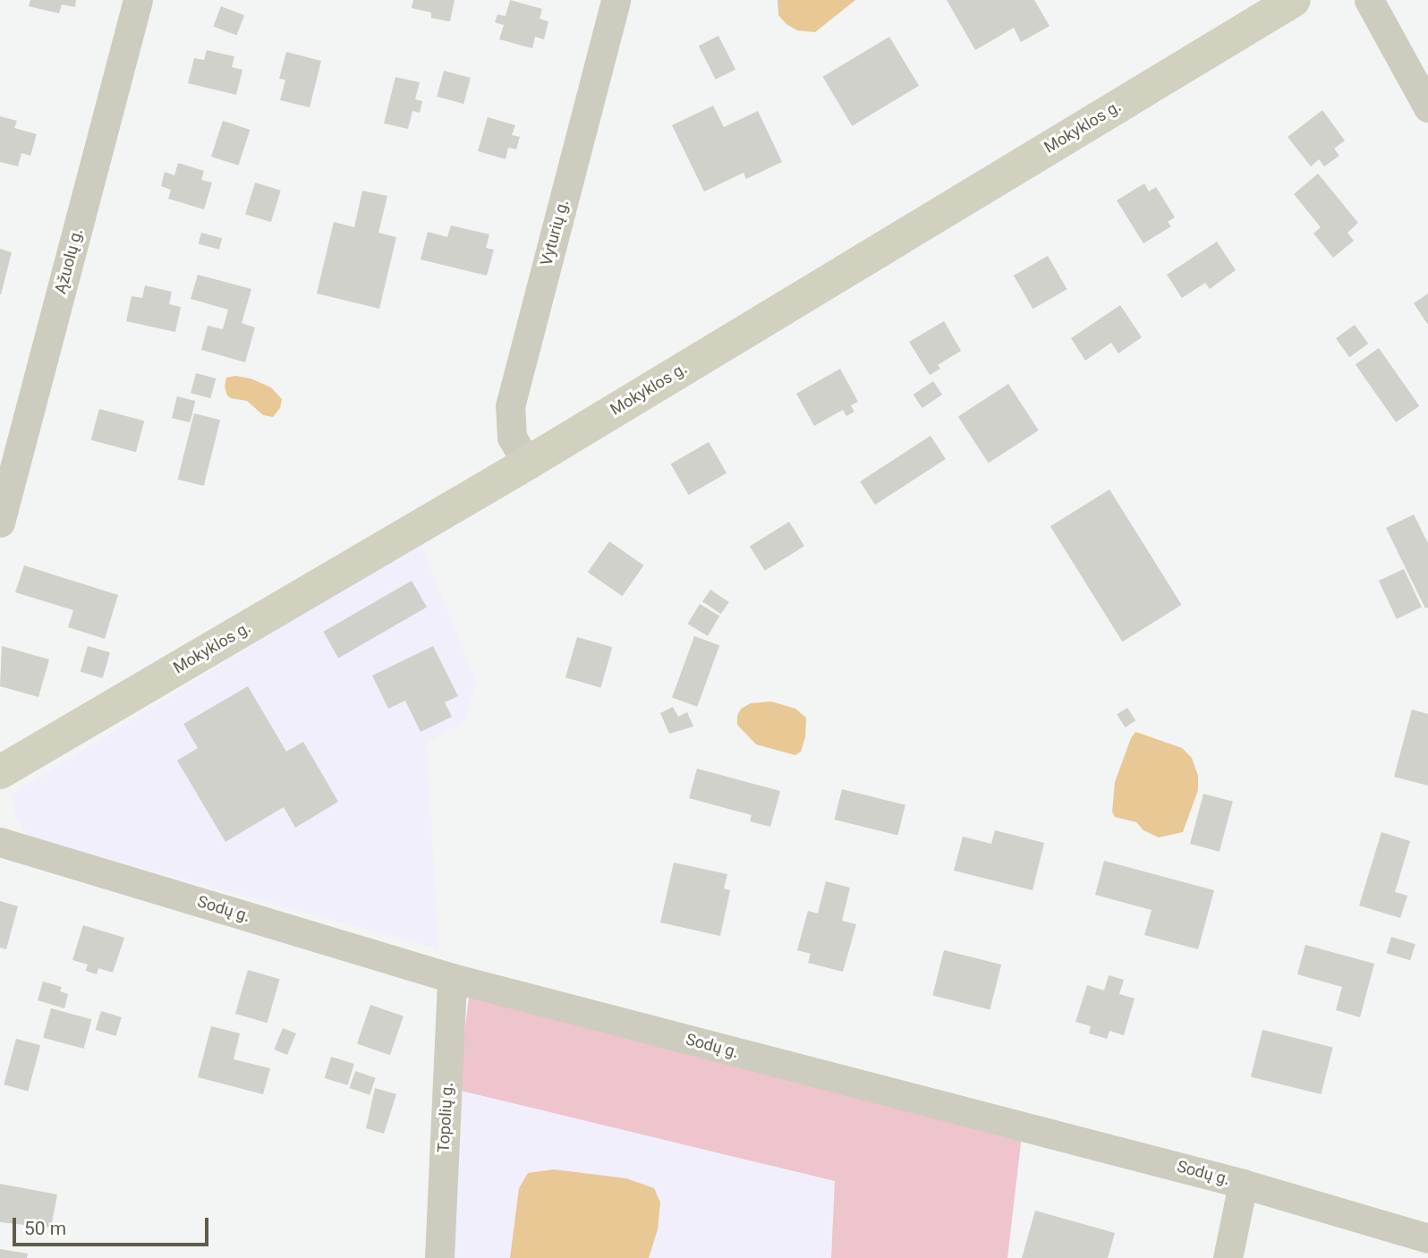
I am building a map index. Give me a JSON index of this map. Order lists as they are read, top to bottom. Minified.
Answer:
{"streets":{"main road":["Mokyklos g."],"street":["Vyturių g.","Ąžuolų g.","Sodų g.","Topolių g."]},"crossings":[["Mokyklos g.","Vyturių g."],["Sodų g.","Topolių g."]],"scale_bar":"50 m"}
